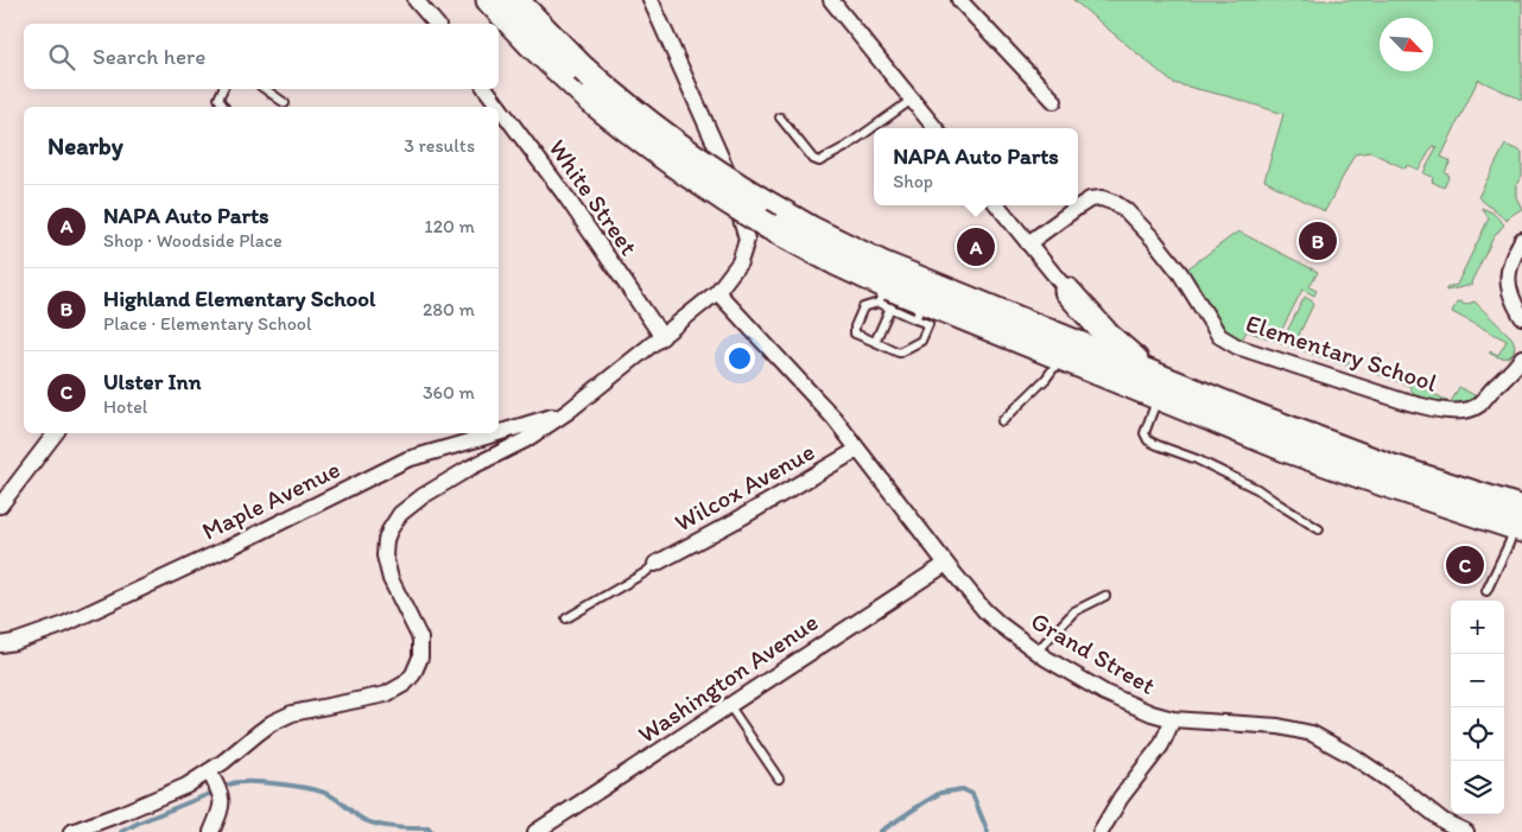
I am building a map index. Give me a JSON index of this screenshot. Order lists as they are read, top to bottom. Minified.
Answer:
{"streets":{"street":["White Street","Elementary School","Wilcox Avenue","Maple Avenue","Grand Street","Washington Avenue"]},"crossings":[["Wilcox Avenue","Grand Street"],["Grand Street","Washington Avenue"]],"north":"bottom right","page":{"search":"Search here","heading":["Nearby","3 results"],"popup":["NAPA Auto Parts","Shop"],"list":[{"mark":"A","name":"NAPA Auto Parts","note":"Shop · Woodside Place","value":"120 m"},{"mark":"B","name":"Highland Elementary School","note":"Place · Elementary School","value":"280 m"},{"mark":"C","name":"Ulster Inn","note":"Hotel","value":"360 m"}],"pins":["B","A","C"],"map_buttons":["+","−"]}}
